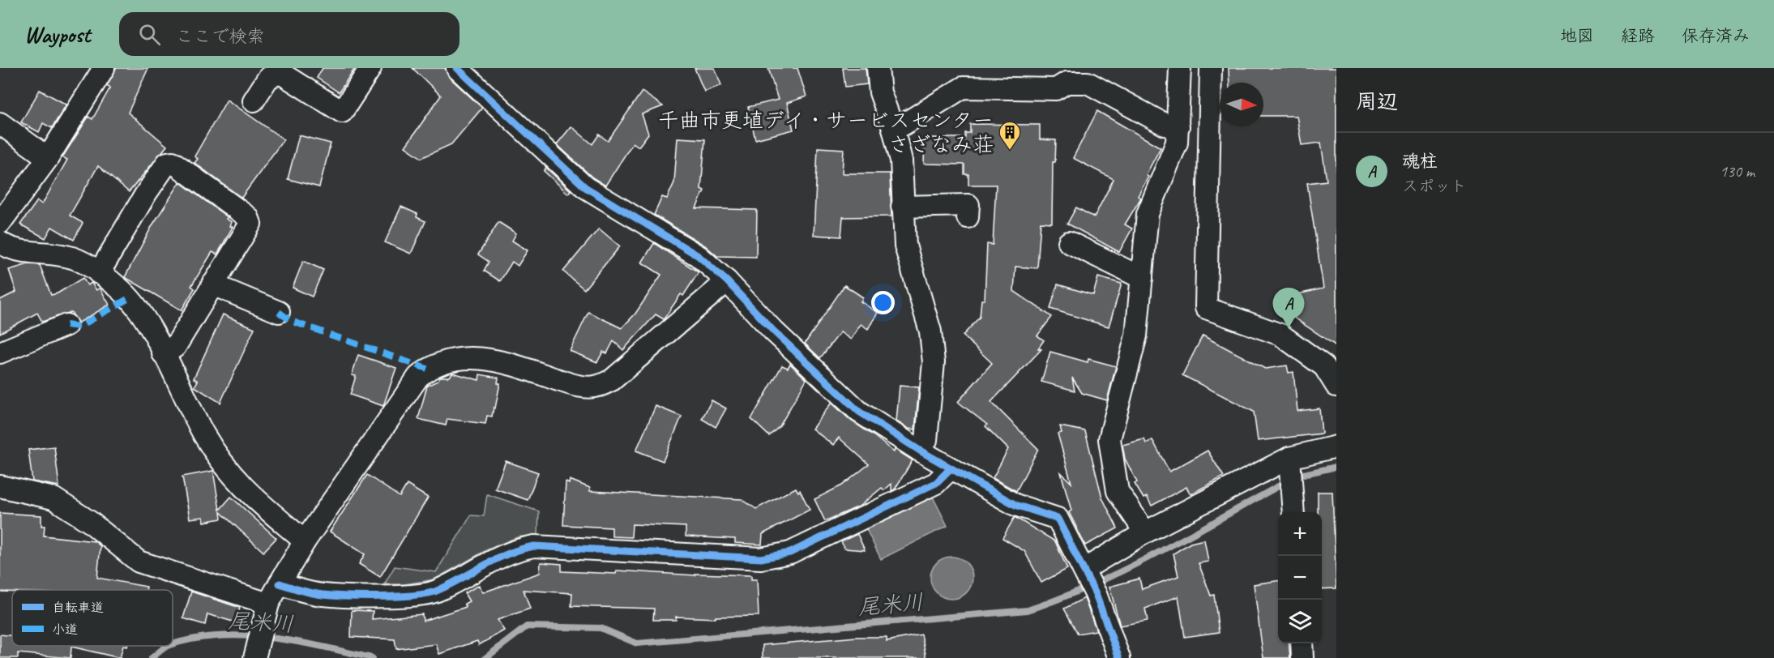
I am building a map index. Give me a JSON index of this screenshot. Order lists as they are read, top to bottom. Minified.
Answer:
{"water":["尾米川"],"places":{"building":["千曲市更埴デイ・サービスセンター さざなみ荘"]},"legend":["自転車道","小道"],"north":"right","page":{"header":"Waypost","search":"ここで検索","nav":["地図","経路","保存済み"],"heading":"周辺","list":[{"mark":"A","name":"魂柱","note":"スポット","value":"130 m"}],"pins":"A","map_buttons":["+","−"]}}
